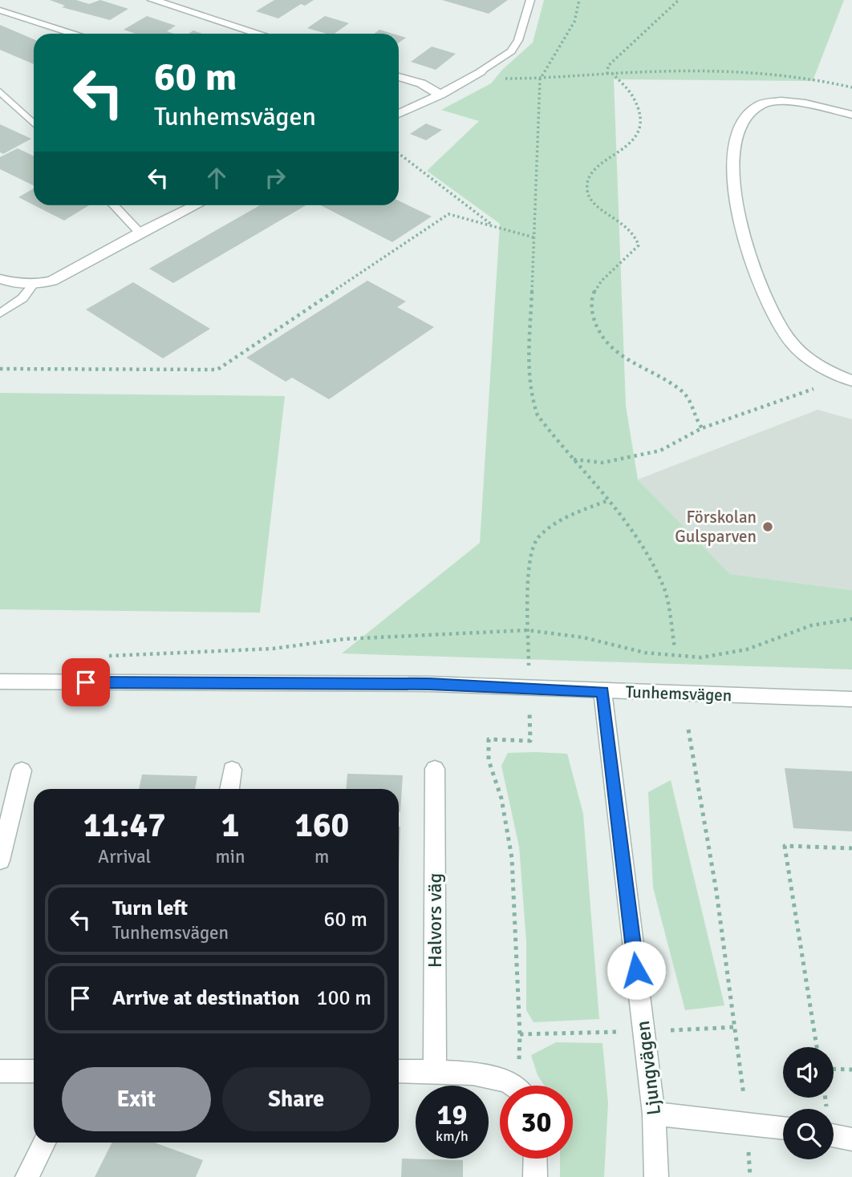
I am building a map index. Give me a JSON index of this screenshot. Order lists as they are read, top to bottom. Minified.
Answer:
{"streets":{"street":["Tunhemsvägen","Halvors väg","Ljungvägen"]},"crossings":[["Tunhemsvägen","Ljungvägen"]],"places":["Förskolan Gulsparven"],"page":{"turn":["60 m","Tunhemsvägen"],"eta":["11:47","Arrival","1","min","160","m"],"list":[{"name":"Turn left","note":"Tunhemsvägen","value":"60 m"},{"name":"Arrive at destination","value":"100 m"}],"buttons":["Exit","Share"],"speed":"19 km/h","limit":"30"}}
